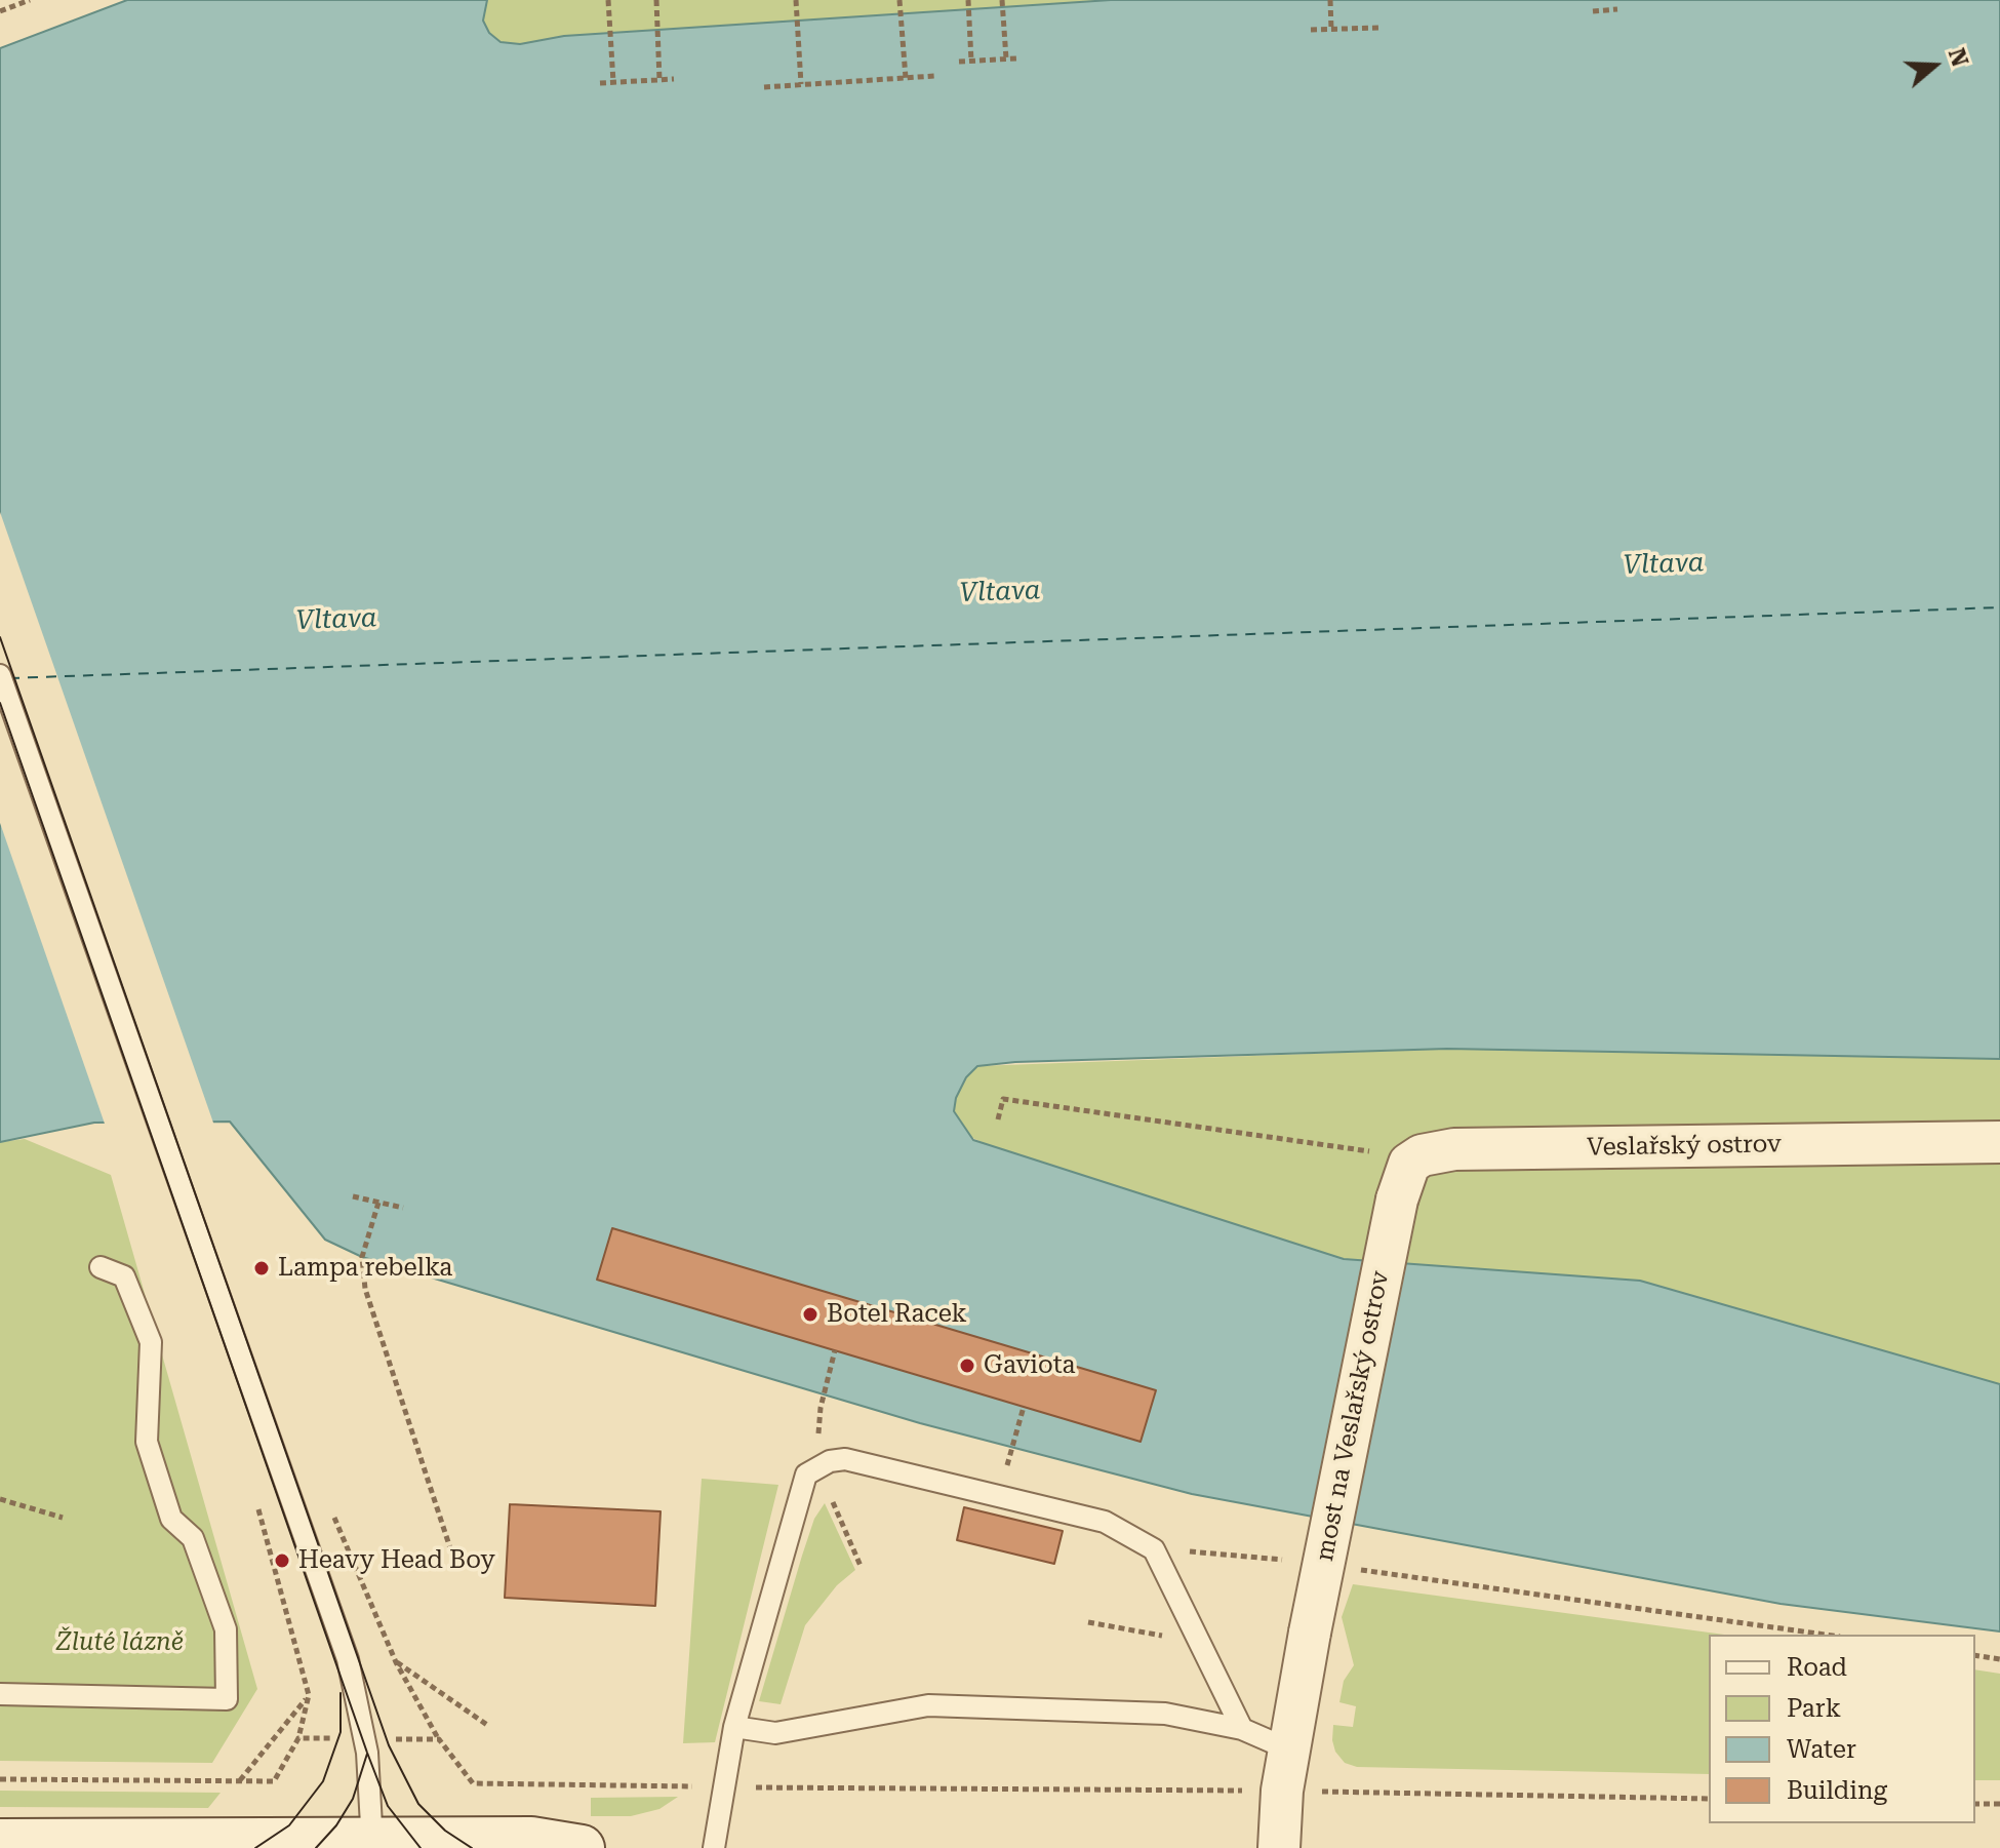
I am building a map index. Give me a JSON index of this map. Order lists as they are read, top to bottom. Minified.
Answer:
{"streets":{"street":["Veslařský ostrov","most na Veslařský ostrov"]},"crossings":[["Veslařský ostrov","most na Veslařský ostrov"]],"water":["Vltava"],"parks":["Žluté lázně"],"places":["Lampa rebelka","Botel Racek","Gaviota","Heavy Head Boy"],"legend":["Road","Park","Water","Building"],"north":"right"}
